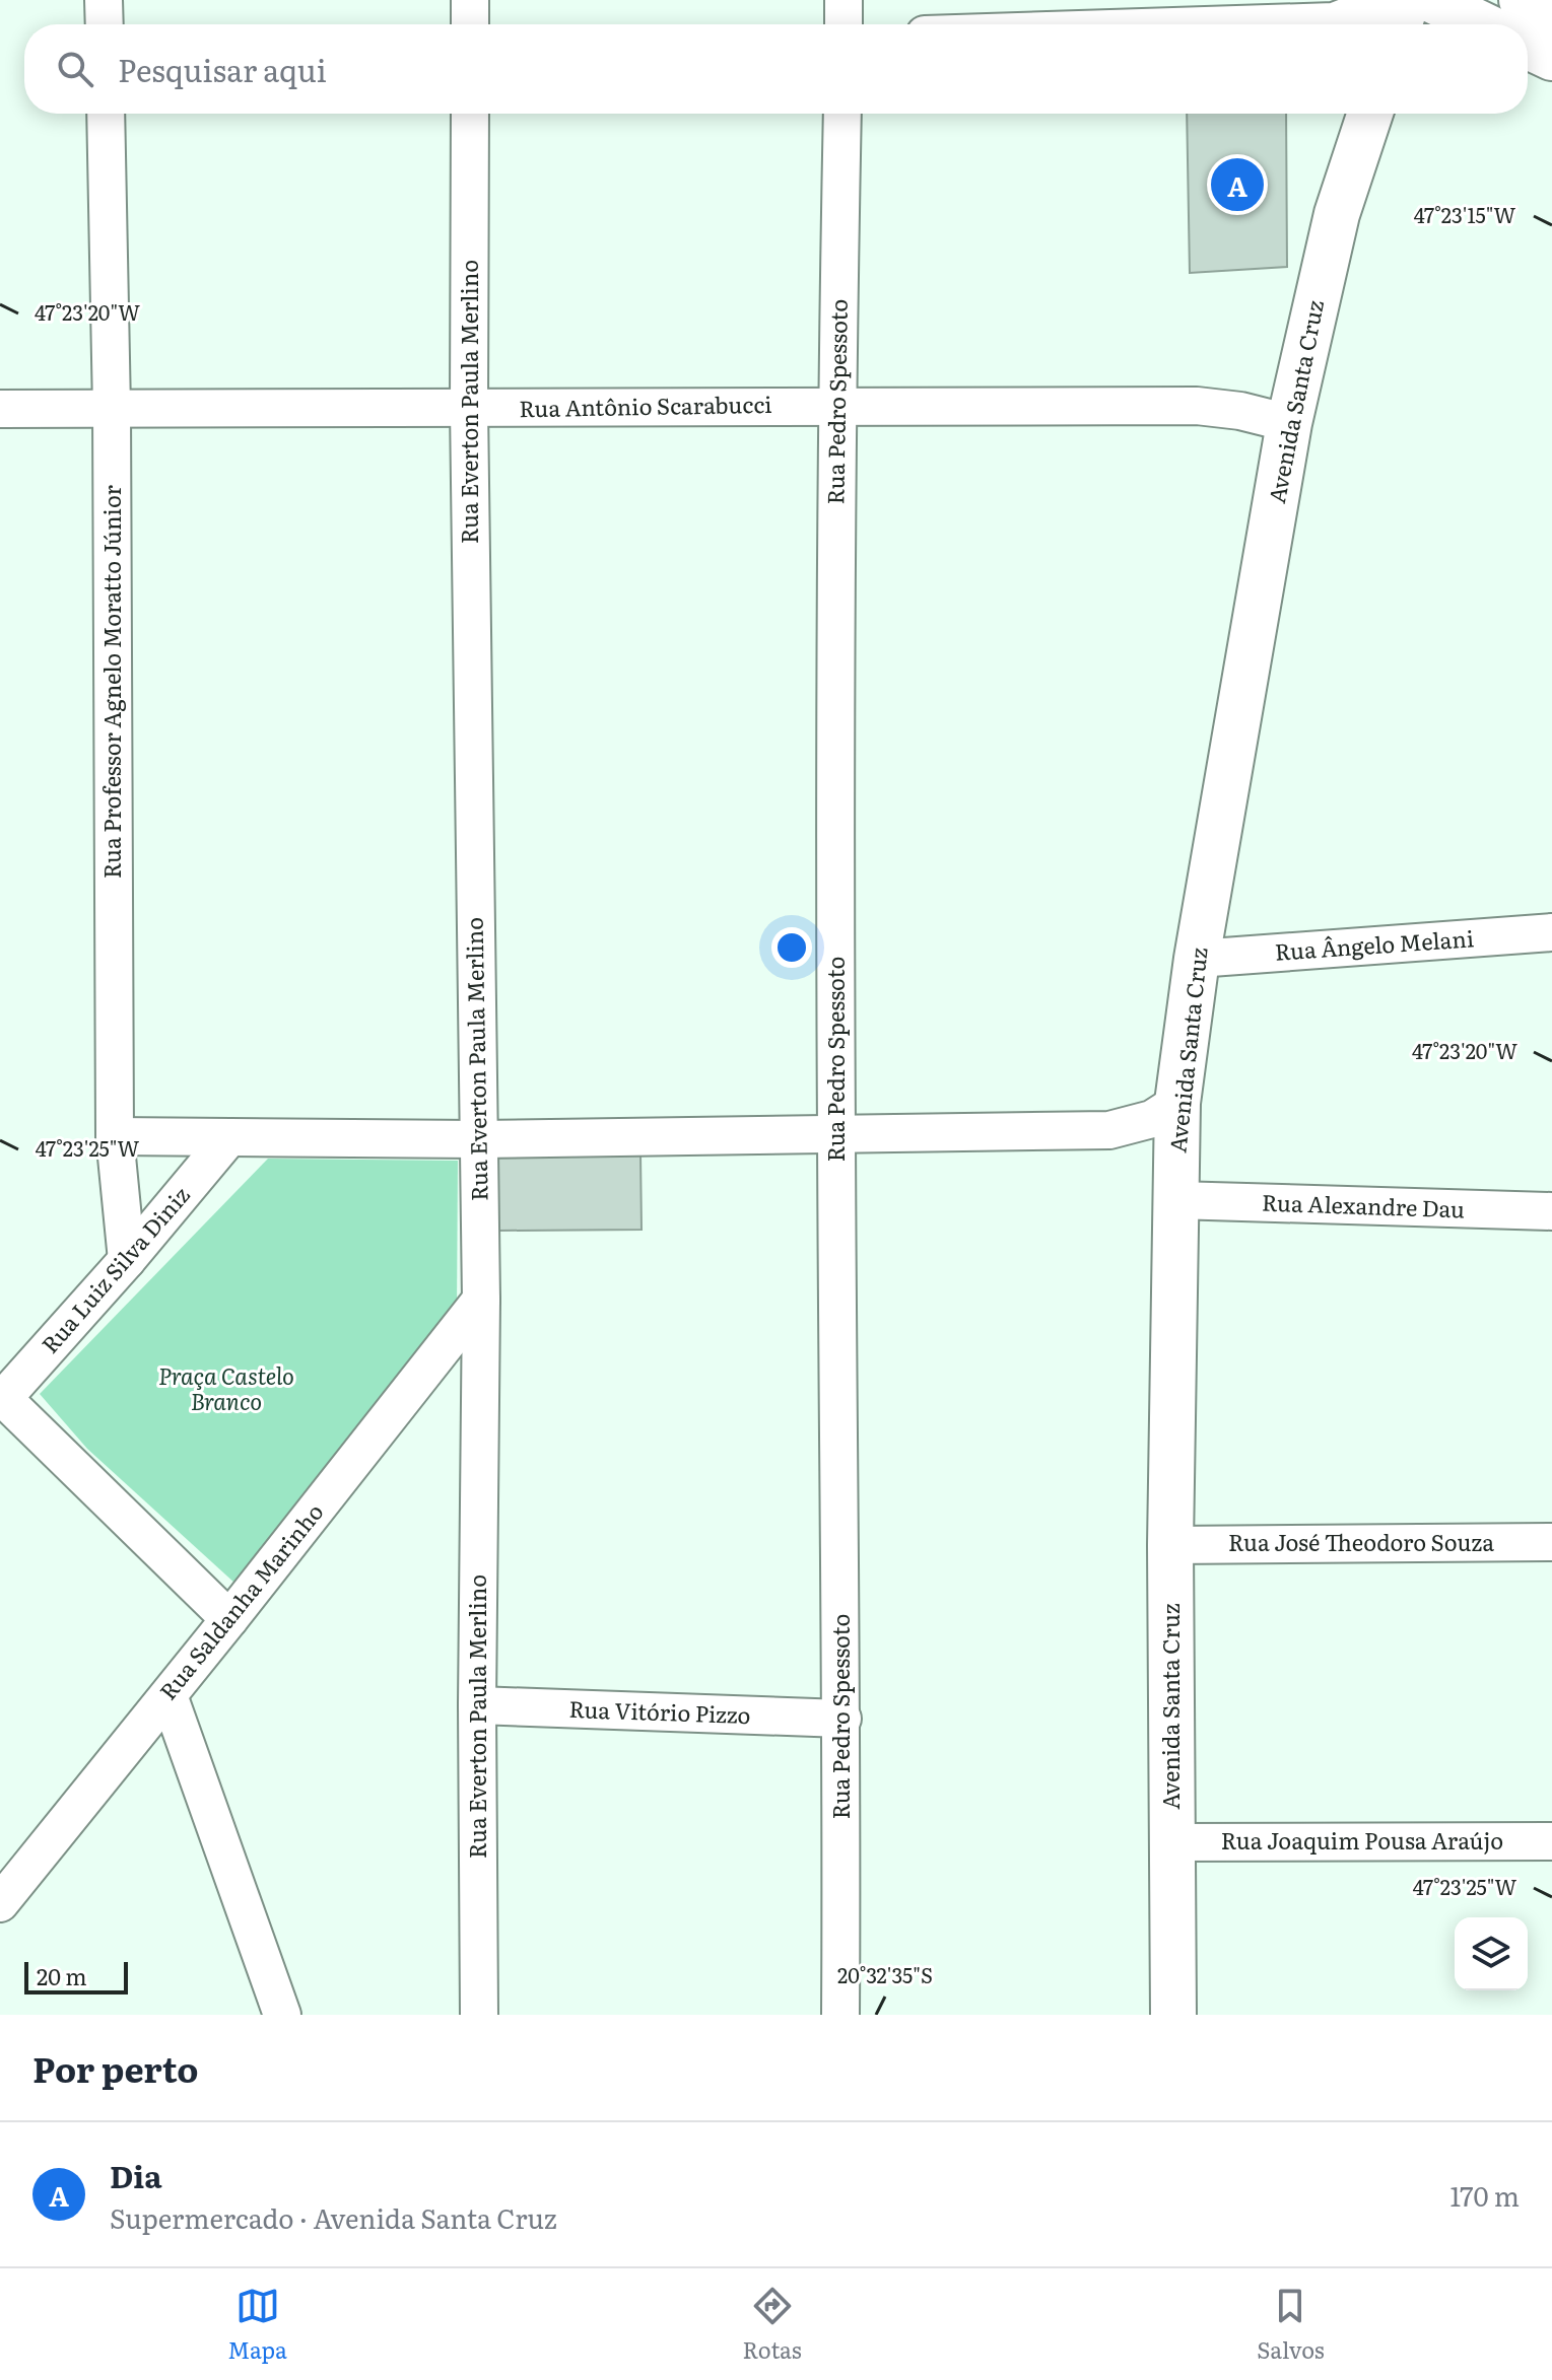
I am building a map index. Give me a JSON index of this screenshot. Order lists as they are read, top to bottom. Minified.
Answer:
{"streets":{"street":["Rua Everton Paula Merlino","Rua Pedro Spessoto","Avenida Santa Cruz","Rua Antônio Scarabucci","Rua Professor Agnelo Moratto Júnior","Rua Ângelo Melani","Rua Alexandre Dau","Rua Luiz Silva Diniz","Rua José Theodoro Souza","Rua Saldanha Marinho","Rua Vitório Pizzo","Rua Joaquim Pousa Araújo"]},"crossings":[["Rua Everton Paula Merlino","Rua Antônio Scarabucci"],["Rua Everton Paula Merlino","Rua Saldanha Marinho"],["Rua Everton Paula Merlino","Rua Vitório Pizzo"],["Rua Pedro Spessoto","Rua Antônio Scarabucci"],["Rua Pedro Spessoto","Rua Vitório Pizzo"],["Avenida Santa Cruz","Rua Antônio Scarabucci"],["Avenida Santa Cruz","Rua Ângelo Melani"],["Avenida Santa Cruz","Rua Alexandre Dau"],["Avenida Santa Cruz","Rua José Theodoro Souza"],["Avenida Santa Cruz","Rua Joaquim Pousa Araújo"],["Rua Antônio Scarabucci","Rua Professor Agnelo Moratto Júnior"],["Rua Professor Agnelo Moratto Júnior","Rua Luiz Silva Diniz"]],"parks":["Praça Castelo Branco"],"scale_bar":"20 m","page":{"search":"Pesquisar aqui","pins":"A","scale":"20 m","heading":"Por perto","list":[{"mark":"A","name":"Dia","note":"Supermercado · Avenida Santa Cruz","value":"170 m"}],"nav":["Mapa","Rotas","Salvos"]},"coordinates":["47°23'15\"W","47°23'20\"W","47°23'25\"W","20°32'35\"S"]}
